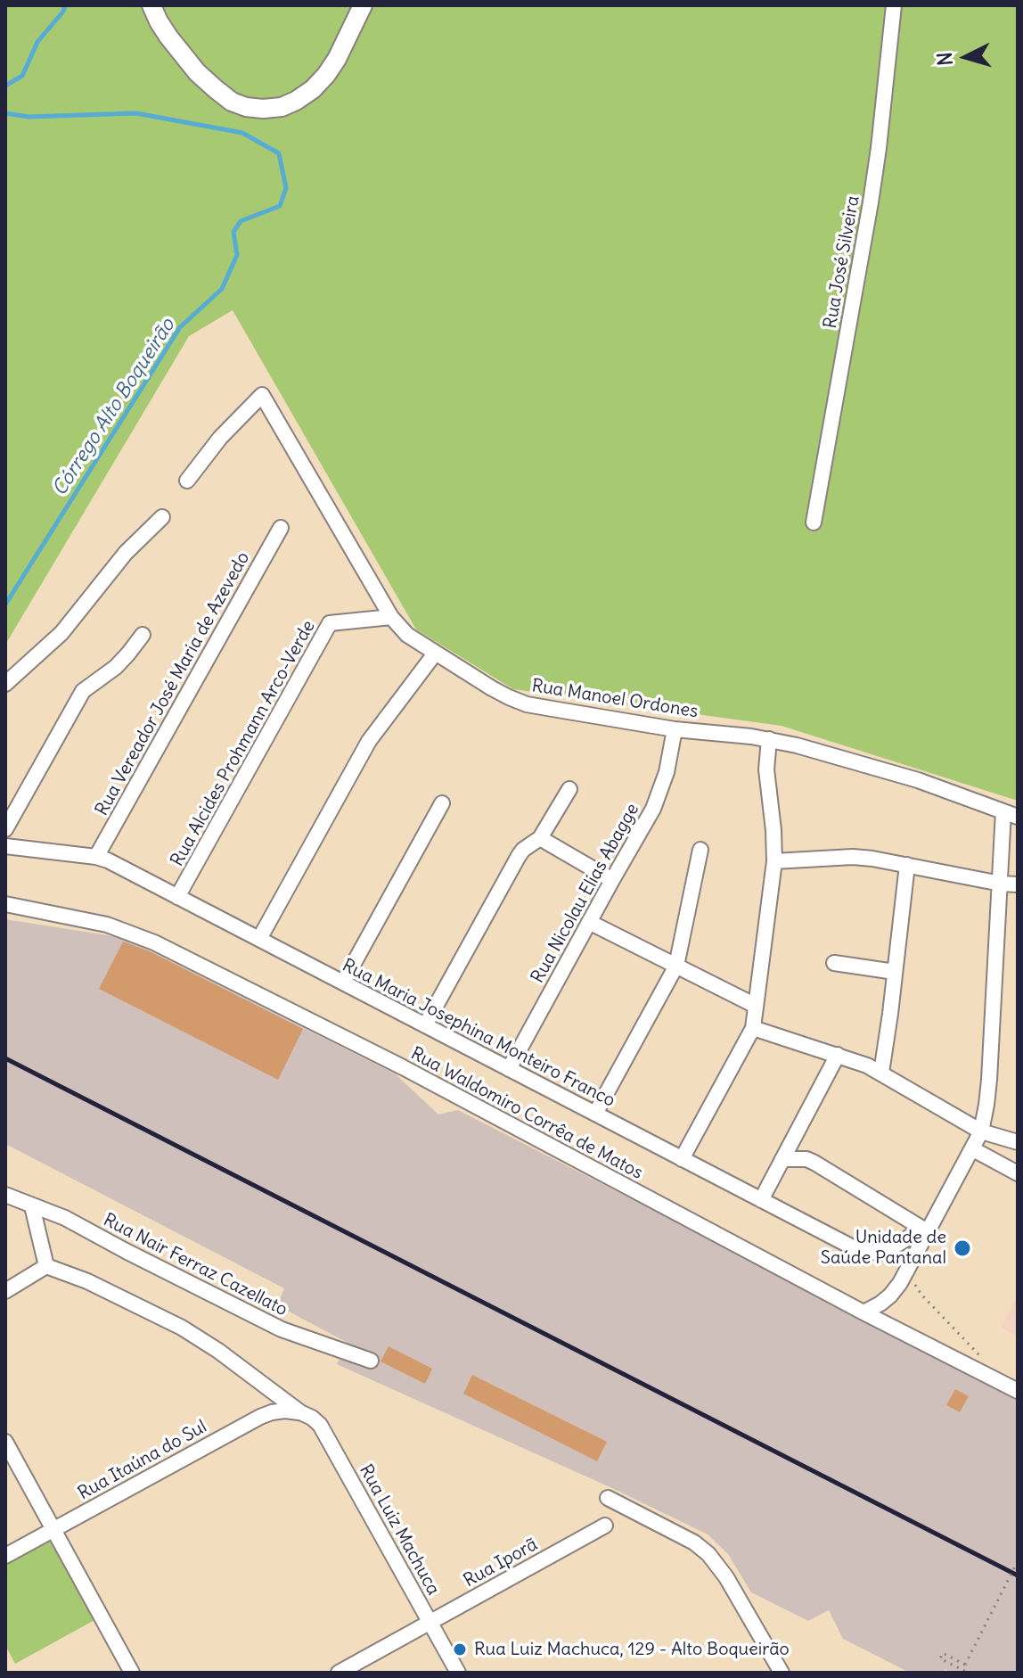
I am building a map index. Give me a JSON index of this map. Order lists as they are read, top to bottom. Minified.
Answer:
{"streets":{"street":["Rua José Silveira","Rua Vereador José Maria de Azevedo","Rua Manoel Ordones","Rua Alcides Prohmann Arco-Verde","Rua Nicolau Elias Abagge","Rua Maria Josephina Monteiro Franco","Rua Waldomiro Corrêa de Matos","Rua Nair Ferraz Cazellato","Rua Itaúna do Sul","Rua Luiz Machuca","Rua Iporã"]},"crossings":[["Rua Vereador José Maria de Azevedo","Rua Maria Josephina Monteiro Franco"],["Rua Manoel Ordones","Rua Alcides Prohmann Arco-Verde"],["Rua Manoel Ordones","Rua Nicolau Elias Abagge"],["Rua Alcides Prohmann Arco-Verde","Rua Maria Josephina Monteiro Franco"],["Rua Nicolau Elias Abagge","Rua Maria Josephina Monteiro Franco"],["Rua Itaúna do Sul","Rua Luiz Machuca"],["Rua Luiz Machuca","Rua Iporã"]],"water":["Córrego Alto Boqueirão"],"places":["Unidade de Saúde Pantanal","Rua Luiz Machuca, 129 - Alto Boqueirão"],"north":"left"}
